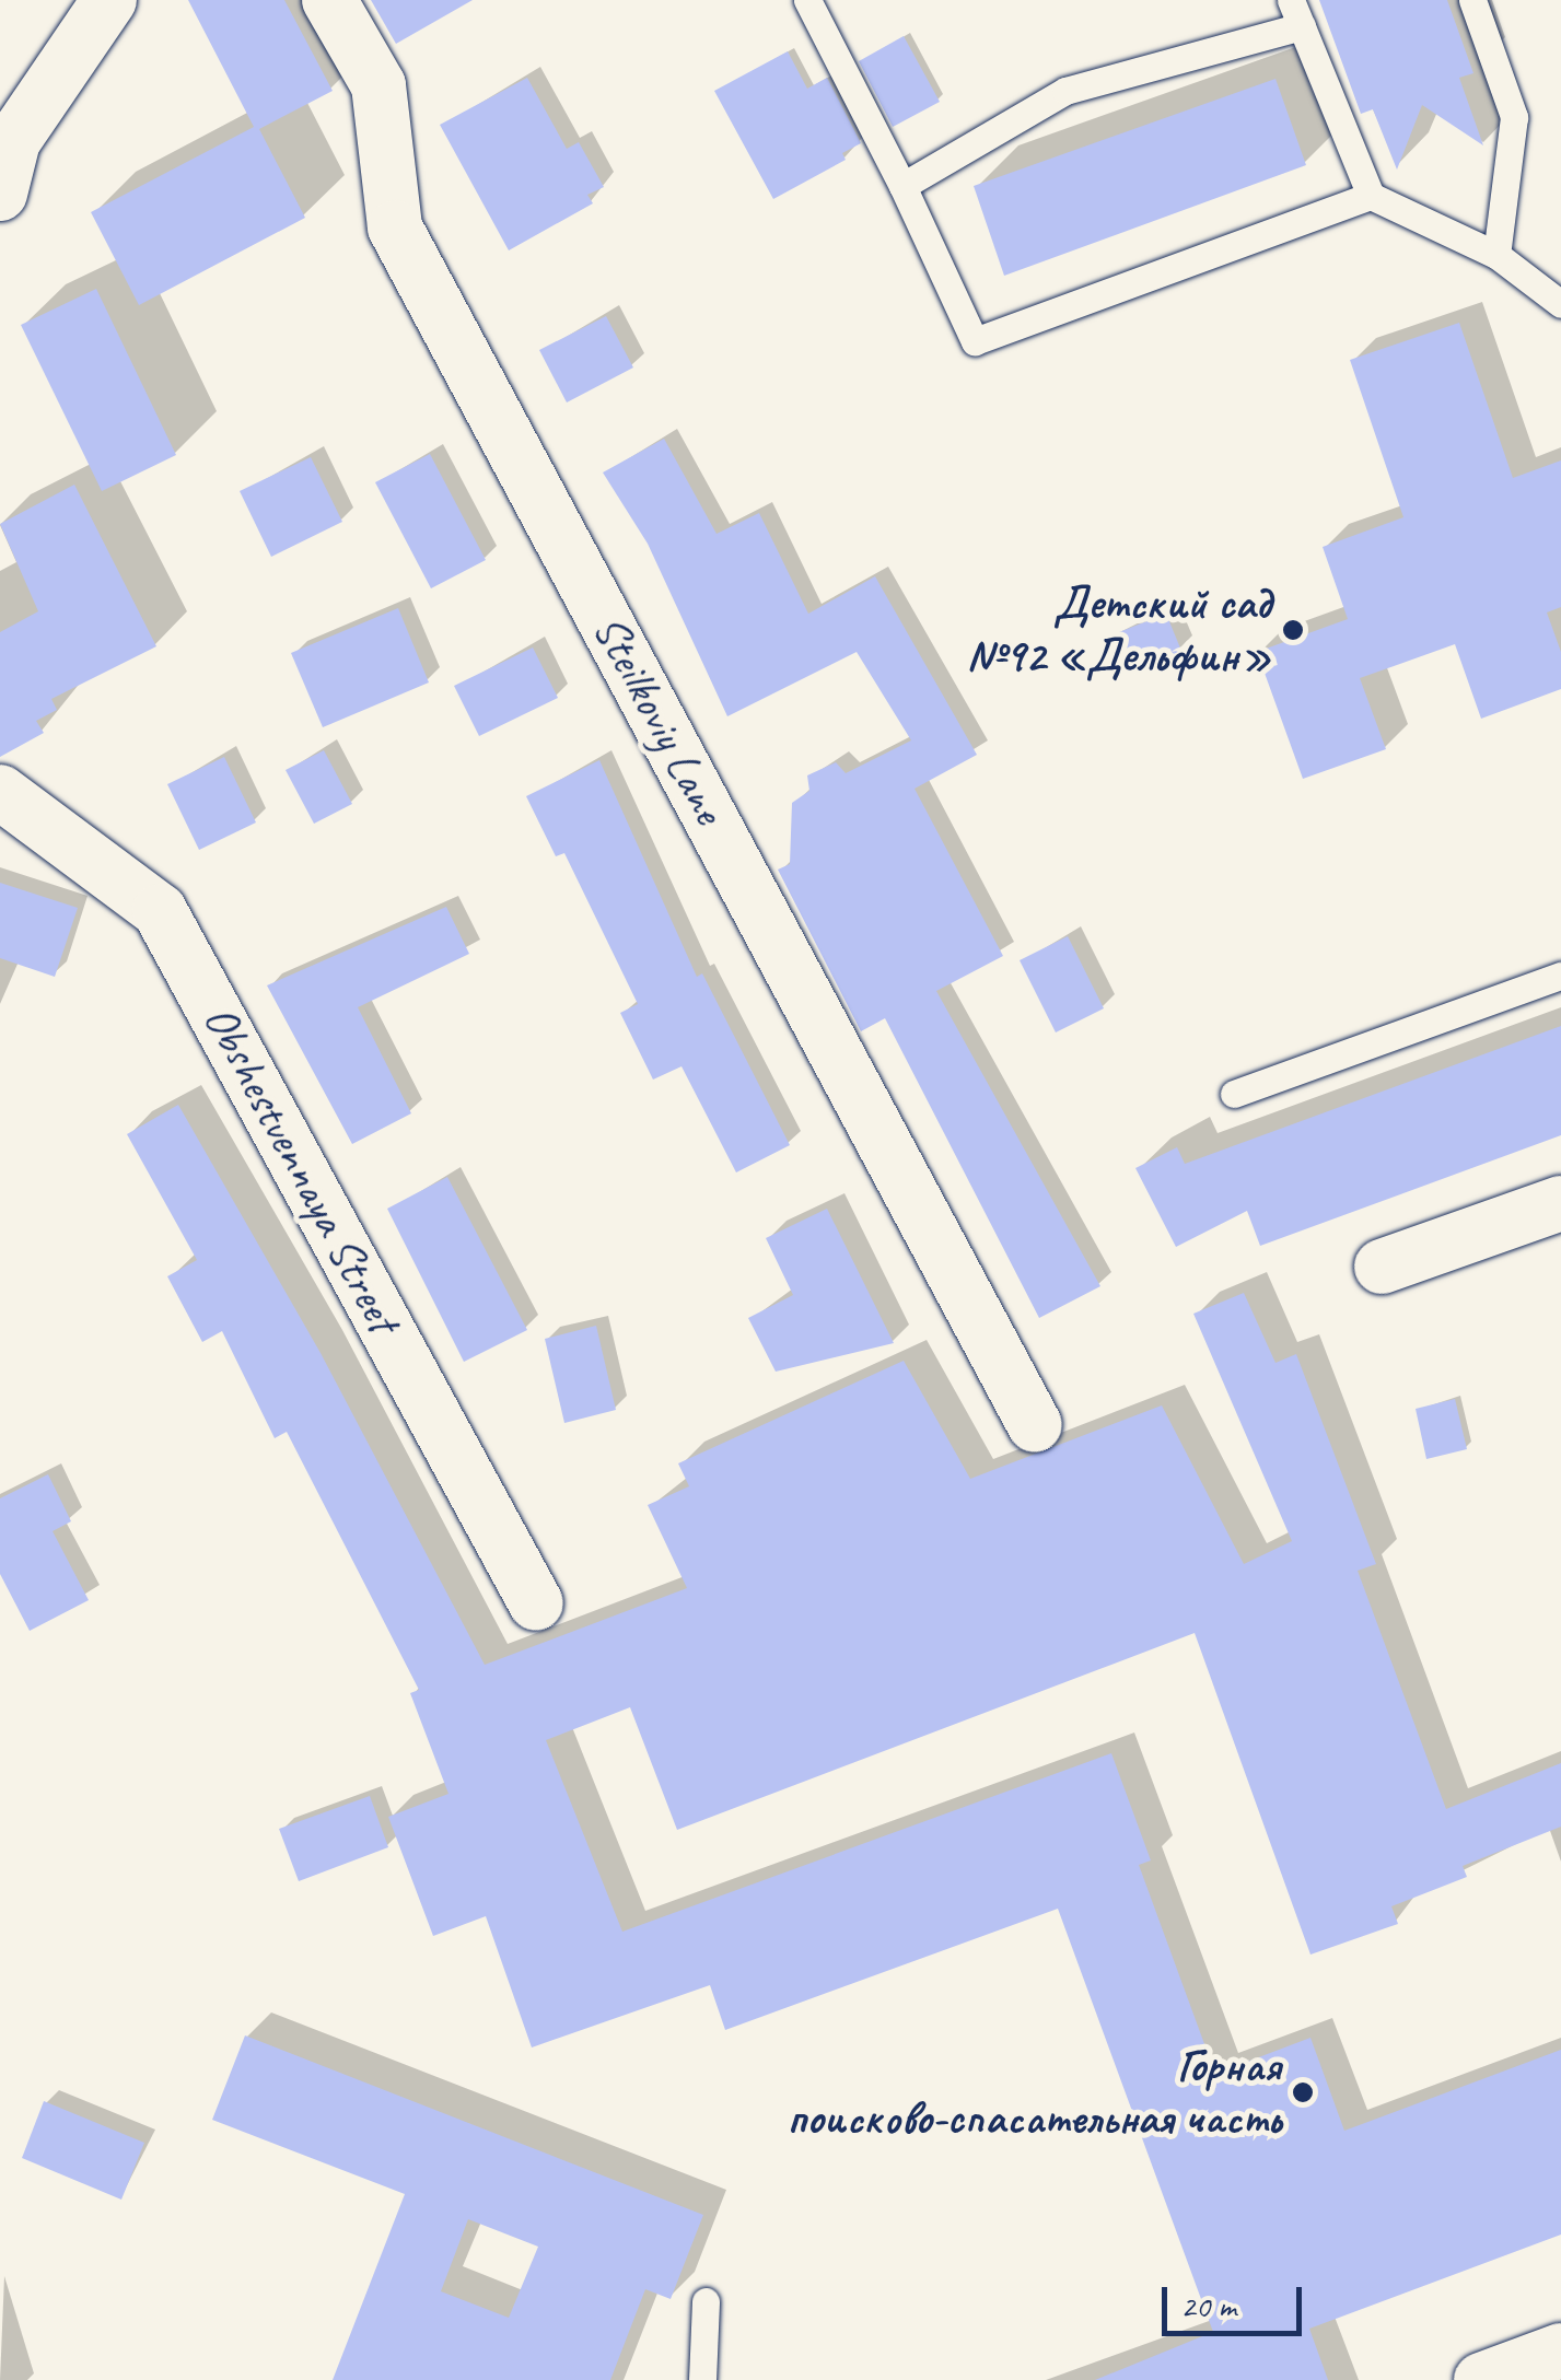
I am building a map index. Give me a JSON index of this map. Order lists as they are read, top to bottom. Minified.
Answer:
{"streets":{"street":["Steilkoviy Lane","Obshestvennaya Street"]},"places":["Детский сад №92 «Дельфин»","Горная поисково-спасательная часть"],"scale_bar":"20 m"}
